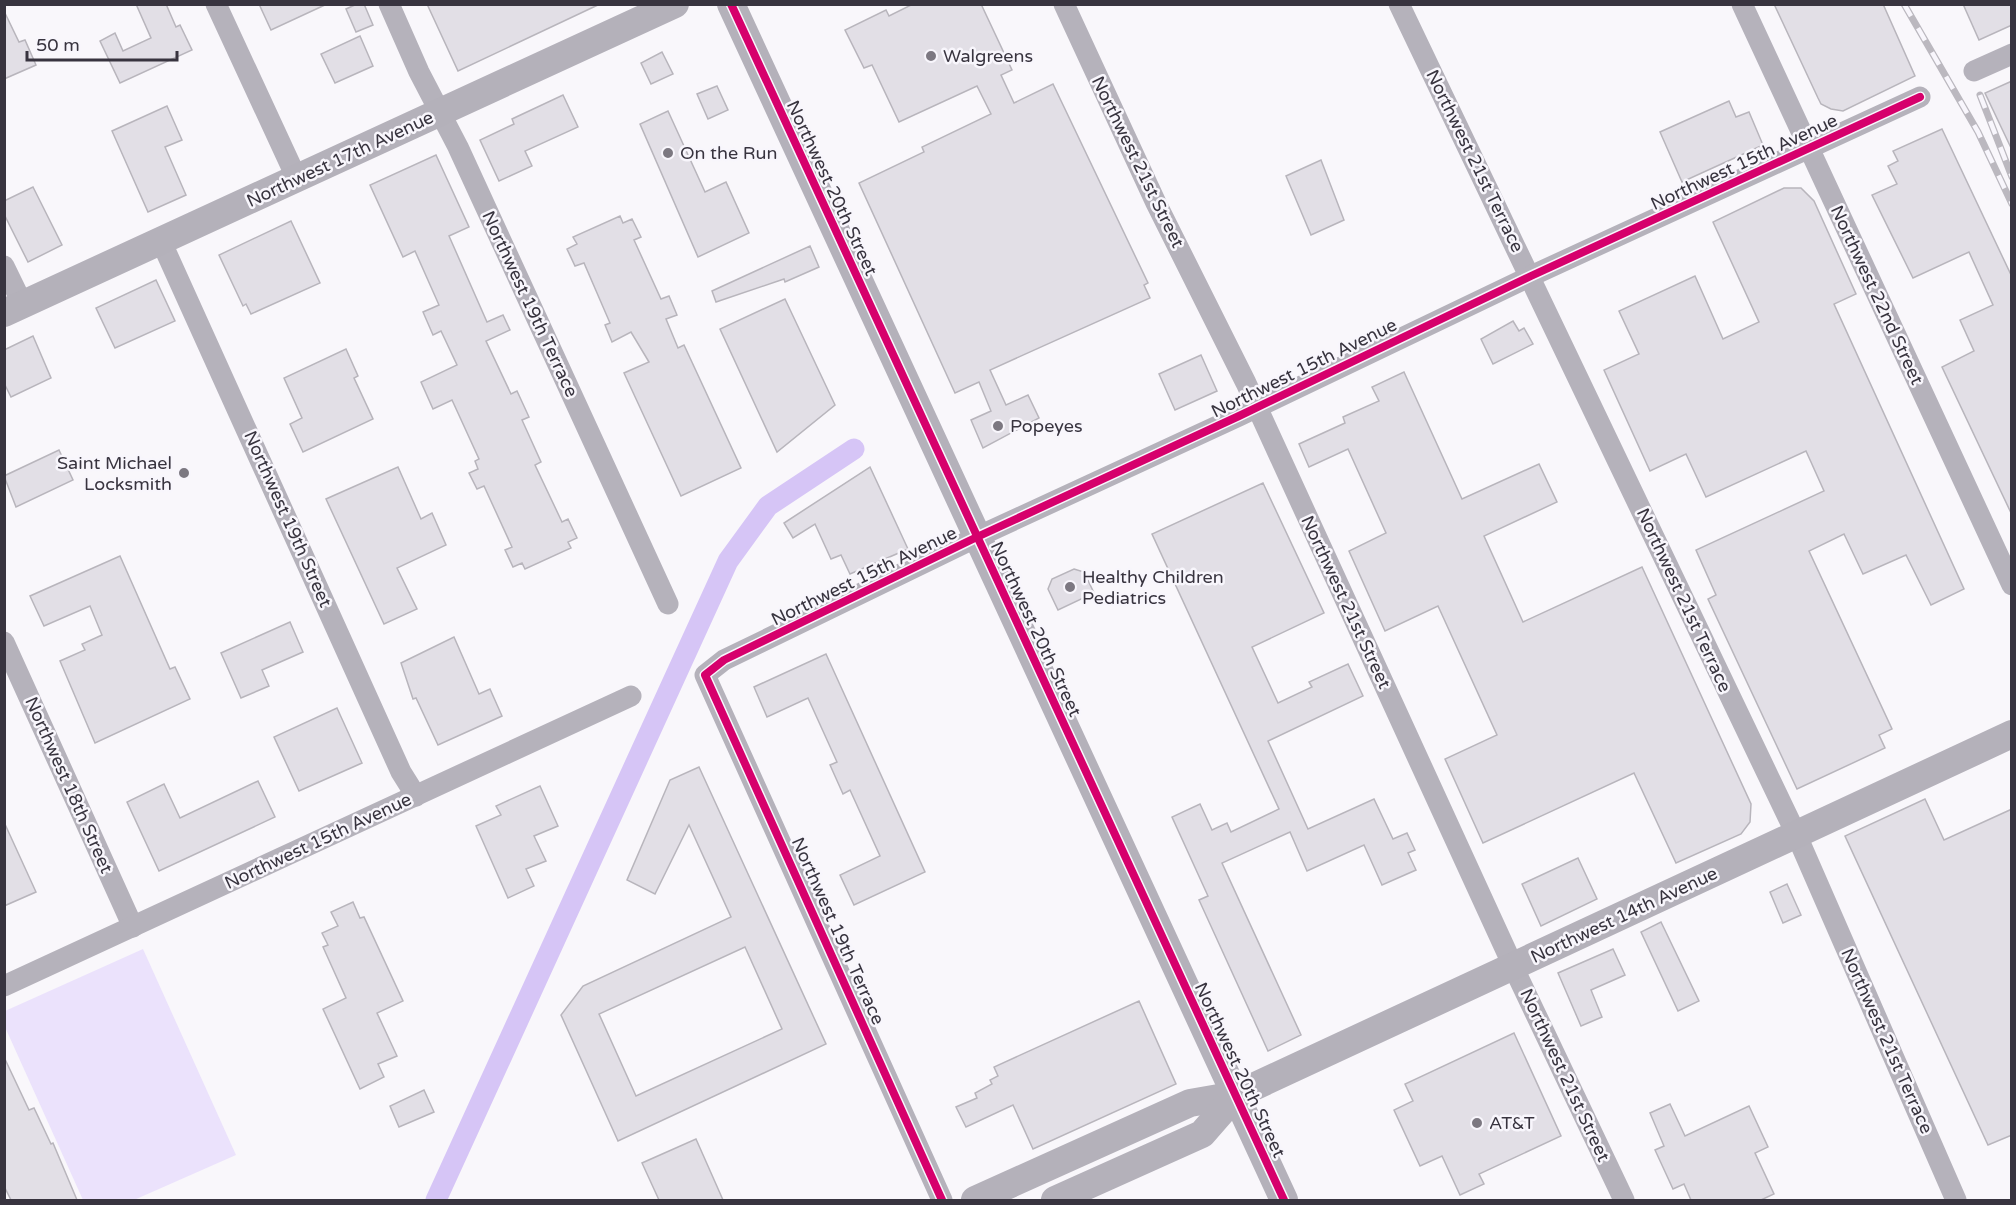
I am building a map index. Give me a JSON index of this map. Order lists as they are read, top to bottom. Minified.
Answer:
{"streets":{"main road":["Northwest 17th Avenue","Northwest 20th Street","Northwest 14th Avenue"],"street":["Northwest 21st Terrace","Northwest 21st Street","Northwest 15th Avenue","Northwest 22nd Street","Northwest 19th Terrace","Northwest 19th Street","Northwest 18th Street"]},"crossings":[["Northwest 17th Avenue","Northwest 19th Terrace"],["Northwest 17th Avenue","Northwest 19th Street"],["Northwest 21st Terrace","Northwest 15th Avenue"],["Northwest 21st Terrace","Northwest 14th Avenue"],["Northwest 21st Street","Northwest 15th Avenue"],["Northwest 21st Street","Northwest 14th Avenue"],["Northwest 15th Avenue","Northwest 20th Street"],["Northwest 15th Avenue","Northwest 22nd Street"],["Northwest 15th Avenue","Northwest 19th Terrace"],["Northwest 15th Avenue","Northwest 19th Street"],["Northwest 15th Avenue","Northwest 18th Street"],["Northwest 20th Street","Northwest 14th Avenue"]],"places":["Walgreens","On the Run","Popeyes","Saint Michael Locksmith","Healthy Children Pediatrics","AT&T"],"scale_bar":"50 m"}
